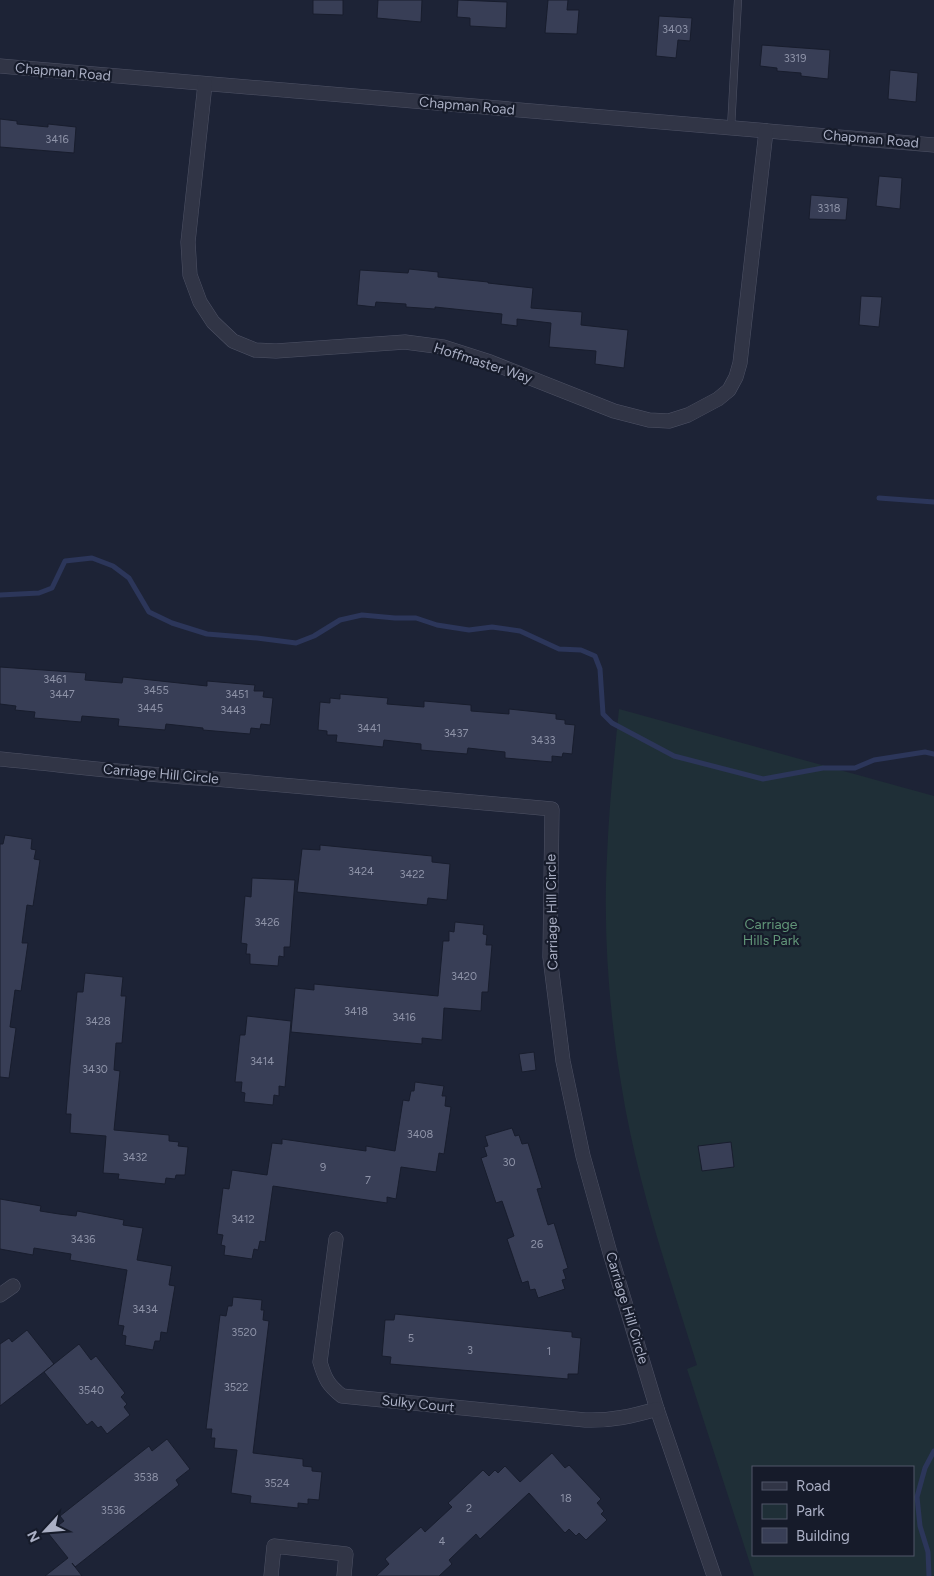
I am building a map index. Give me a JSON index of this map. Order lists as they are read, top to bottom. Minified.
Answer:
{"streets":{"street":["Chapman Road","Hoffmaster Way","Carriage Hill Circle","Sulky Court"]},"crossings":[["Chapman Road","Hoffmaster Way"],["Carriage Hill Circle","Sulky Court"]],"parks":["Carriage Hills Park"],"house_numbers":["3403","3319","3416","3318","3461","3455","3447","3451","3445","3443","3441","3437","3433","3424","3422","3426","3420","3418","3416","3428","3414","3430","3408","3432","30","9","7","3412","3436","26","3434","3520","5","3","1","3522","3540","3538","3524","18","2","3536","4"],"legend":["Road","Park","Building"],"north":"bottom left"}
